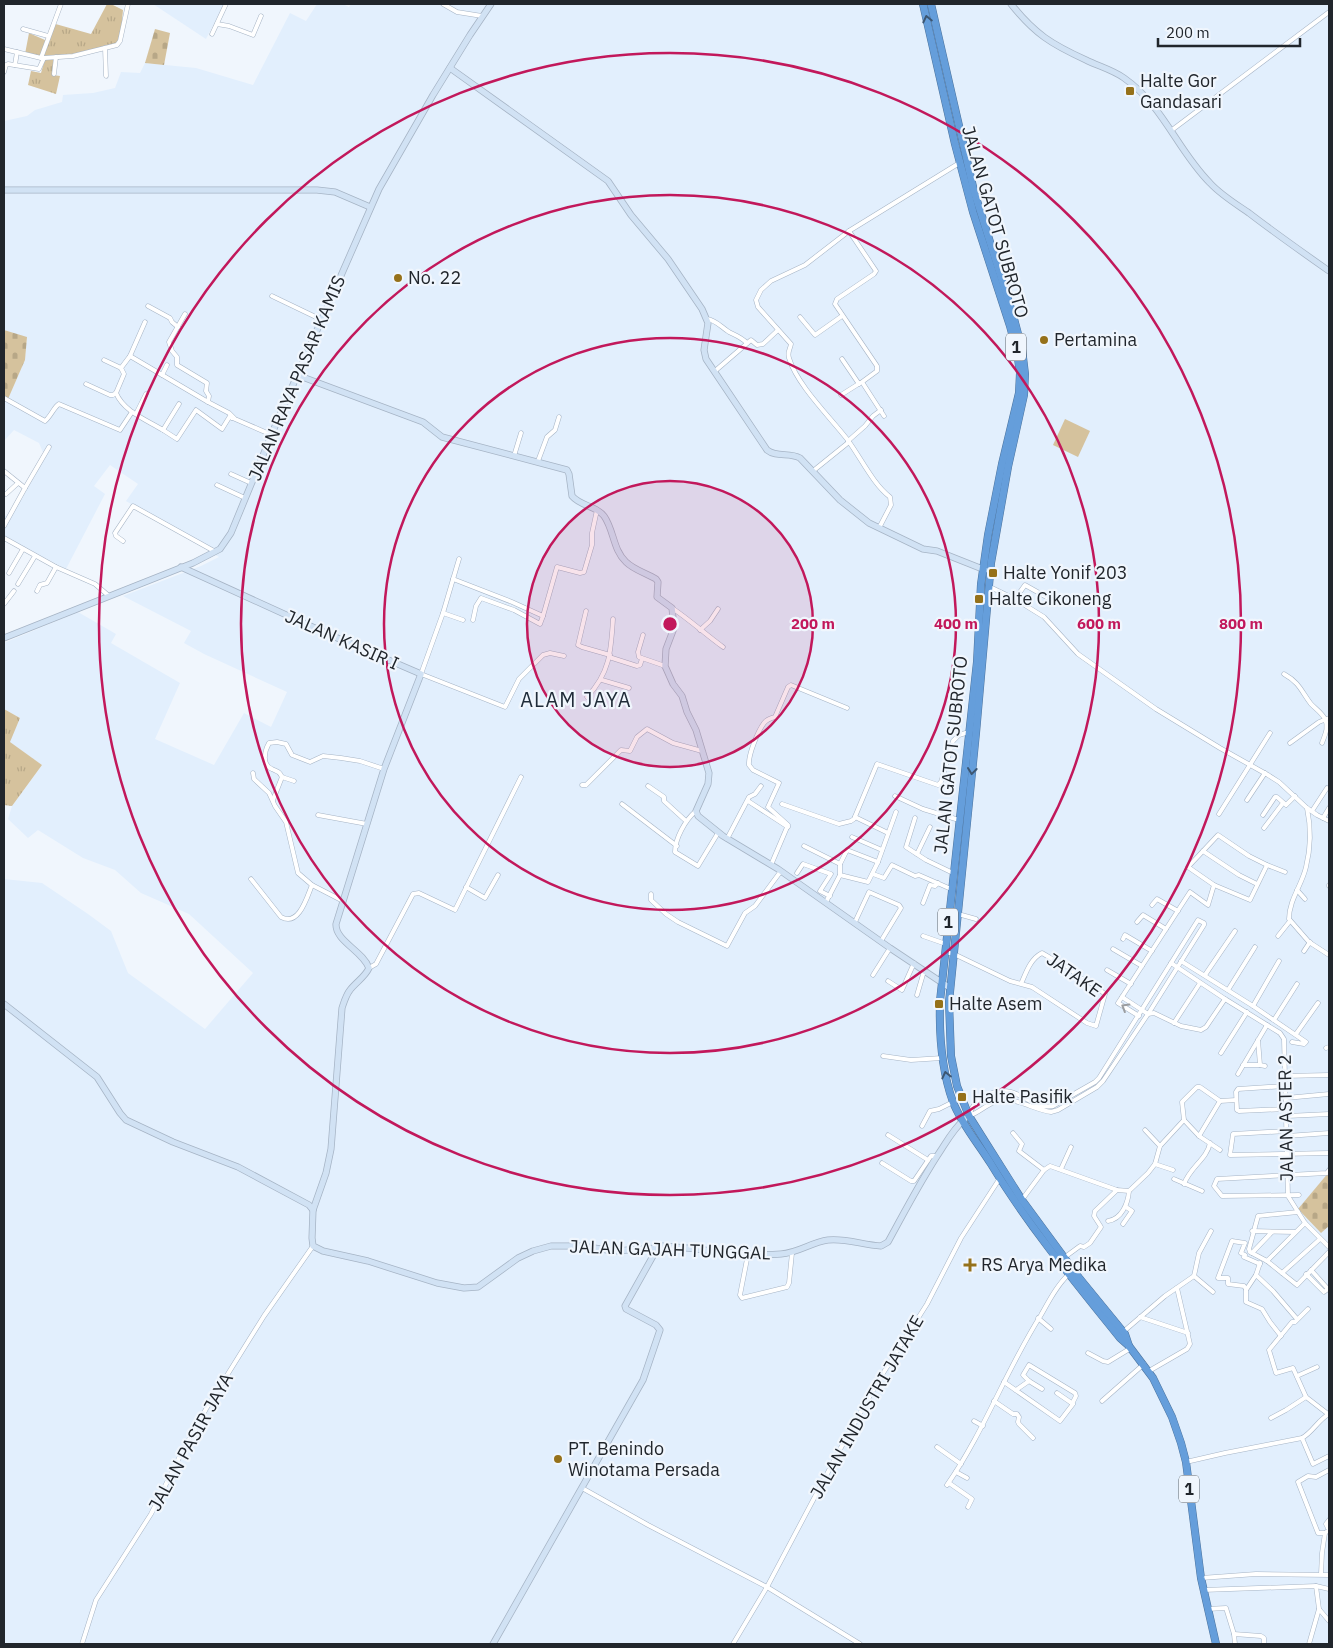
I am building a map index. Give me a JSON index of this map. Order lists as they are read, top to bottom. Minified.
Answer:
{"streets":{"highway":["JALAN GATOT SUBROTO","1"],"street":["JALAN RAYA PASAR KAMIS","JALAN KASIR I","JATAKE","JALAN ASTER 2","JALAN GAJAH TUNGGAL","JALAN INDUSTRI JATAKE","JALAN PASIR JAYA"]},"crossings":[["JALAN GATOT SUBROTO","JALAN GAJAH TUNGGAL"],["JALAN GATOT SUBROTO","JALAN INDUSTRI JATAKE"],["JALAN GAJAH TUNGGAL","JALAN PASIR JAYA"]],"districts":["ALAM JAYA"],"places":{"transit":["Halte Gor Gandasari","Halte Yonif 203","Halte Cikoneng","Halte Asem","Halte Pasifik"],"other":["No. 22","Pertamina","PT. Benindo Winotama Persada"],"health":["RS Arya Medika"]},"scale_bar":"200 m","rings":["200 m","400 m","600 m","800 m"]}
